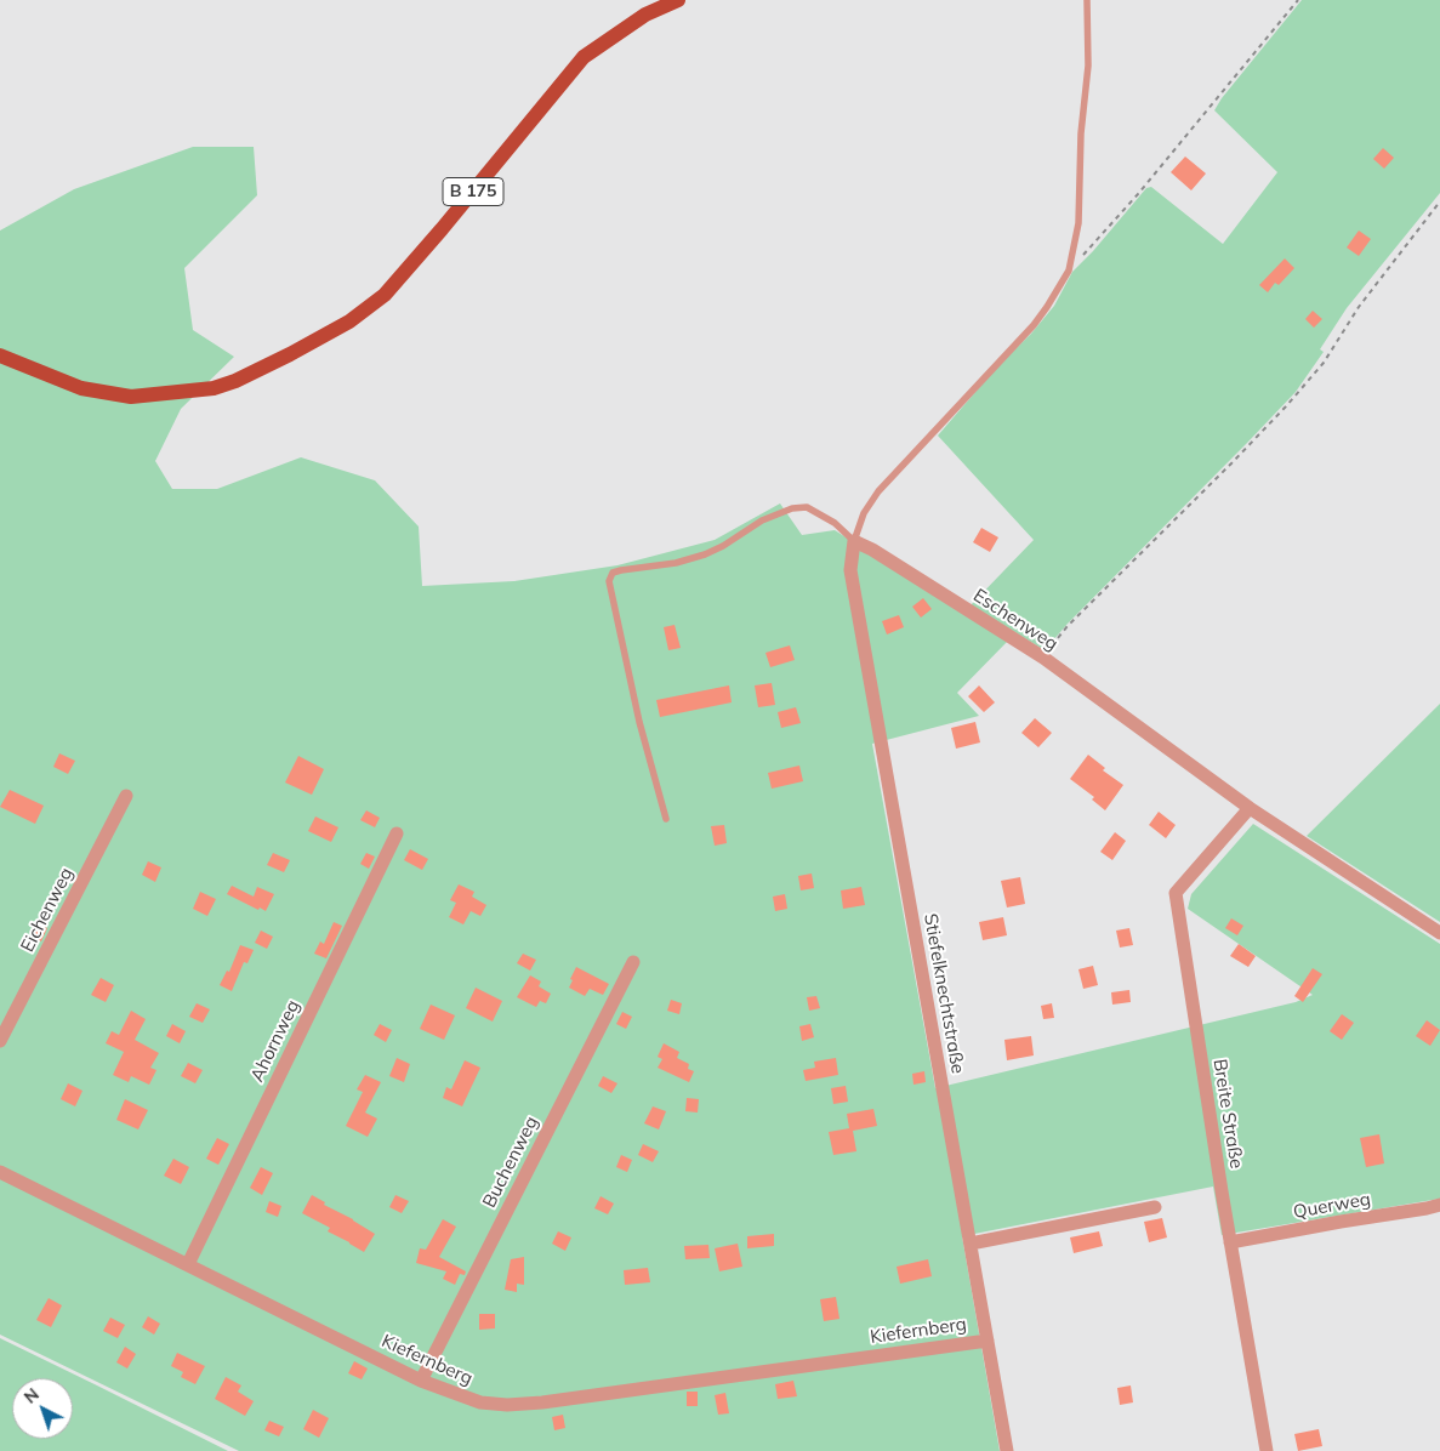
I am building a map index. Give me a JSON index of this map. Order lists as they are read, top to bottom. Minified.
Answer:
{"streets":{"main road":["B 175"],"street":["Eschenweg","Eichenweg","Stiefelknechtstraße","Ahornweg","Breite Straße","Buchenweg","Querweg","Kiefernberg"]},"crossings":[["Eschenweg","Stiefelknechtstraße"],["Eschenweg","Breite Straße"],["Stiefelknechtstraße","Kiefernberg"],["Ahornweg","Kiefernberg"],["Breite Straße","Querweg"],["Buchenweg","Kiefernberg"]],"north":"top left"}
